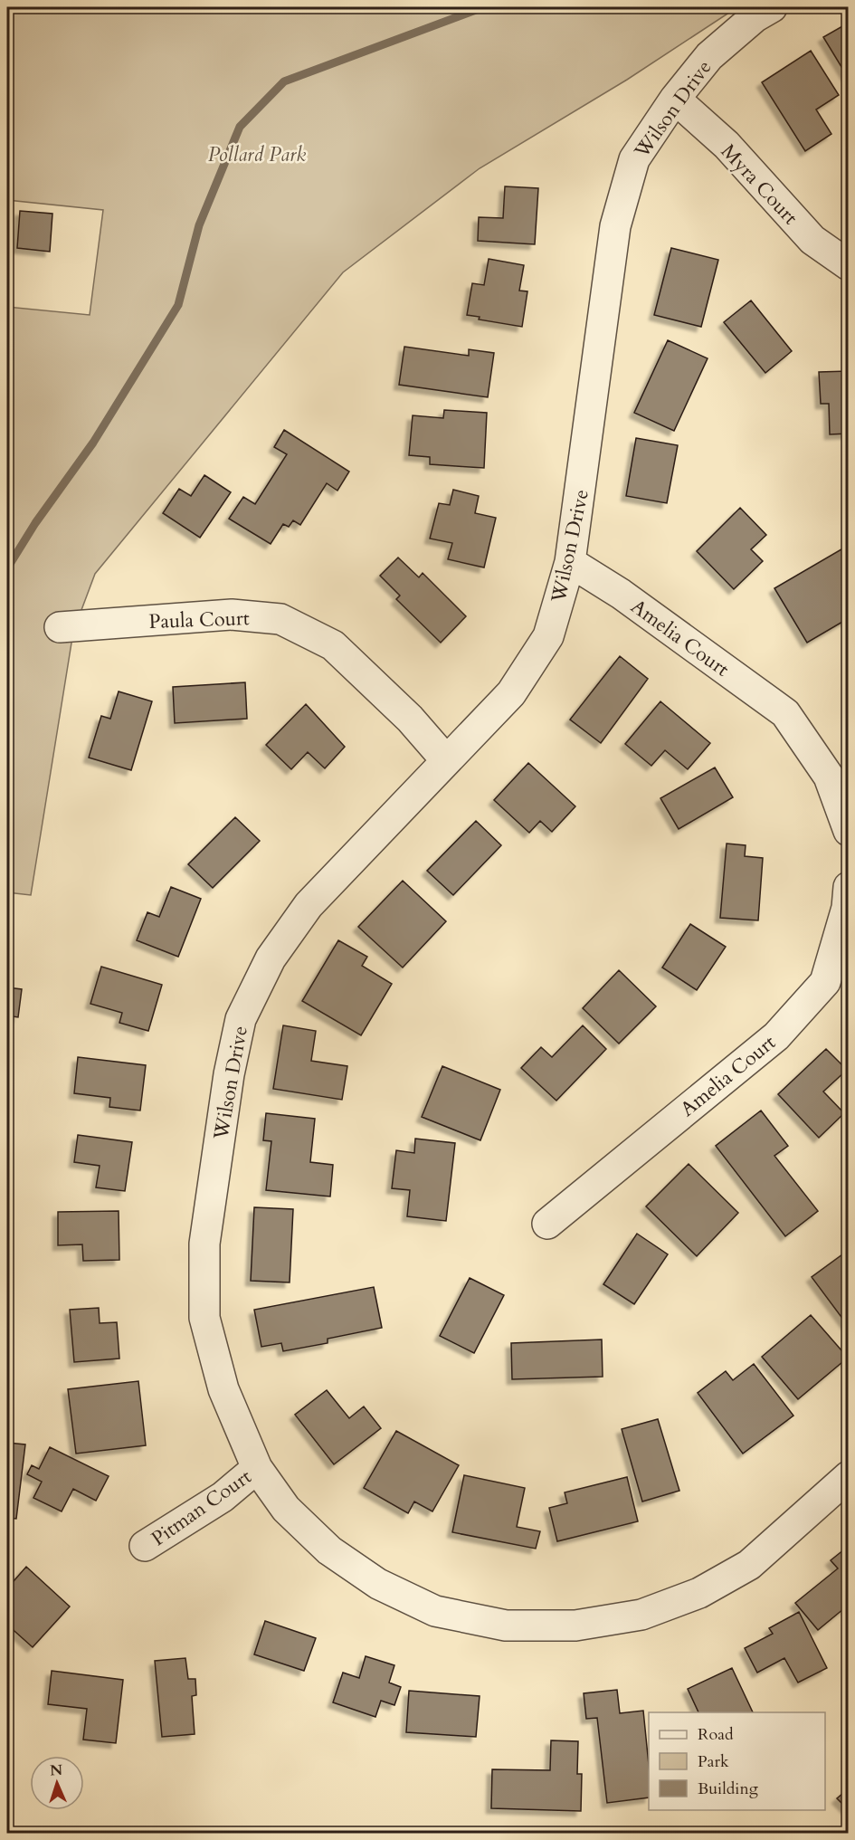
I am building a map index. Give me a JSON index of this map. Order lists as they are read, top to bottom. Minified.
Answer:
{"streets":{"street":["Wilson Drive","Myra Court","Paula Court","Amelia Court","Pitman Court"]},"crossings":[["Wilson Drive","Myra Court"],["Wilson Drive","Paula Court"],["Wilson Drive","Amelia Court"],["Wilson Drive","Pitman Court"]],"parks":["Pollard Park"],"legend":["Road","Park","Building"],"north":"top"}
